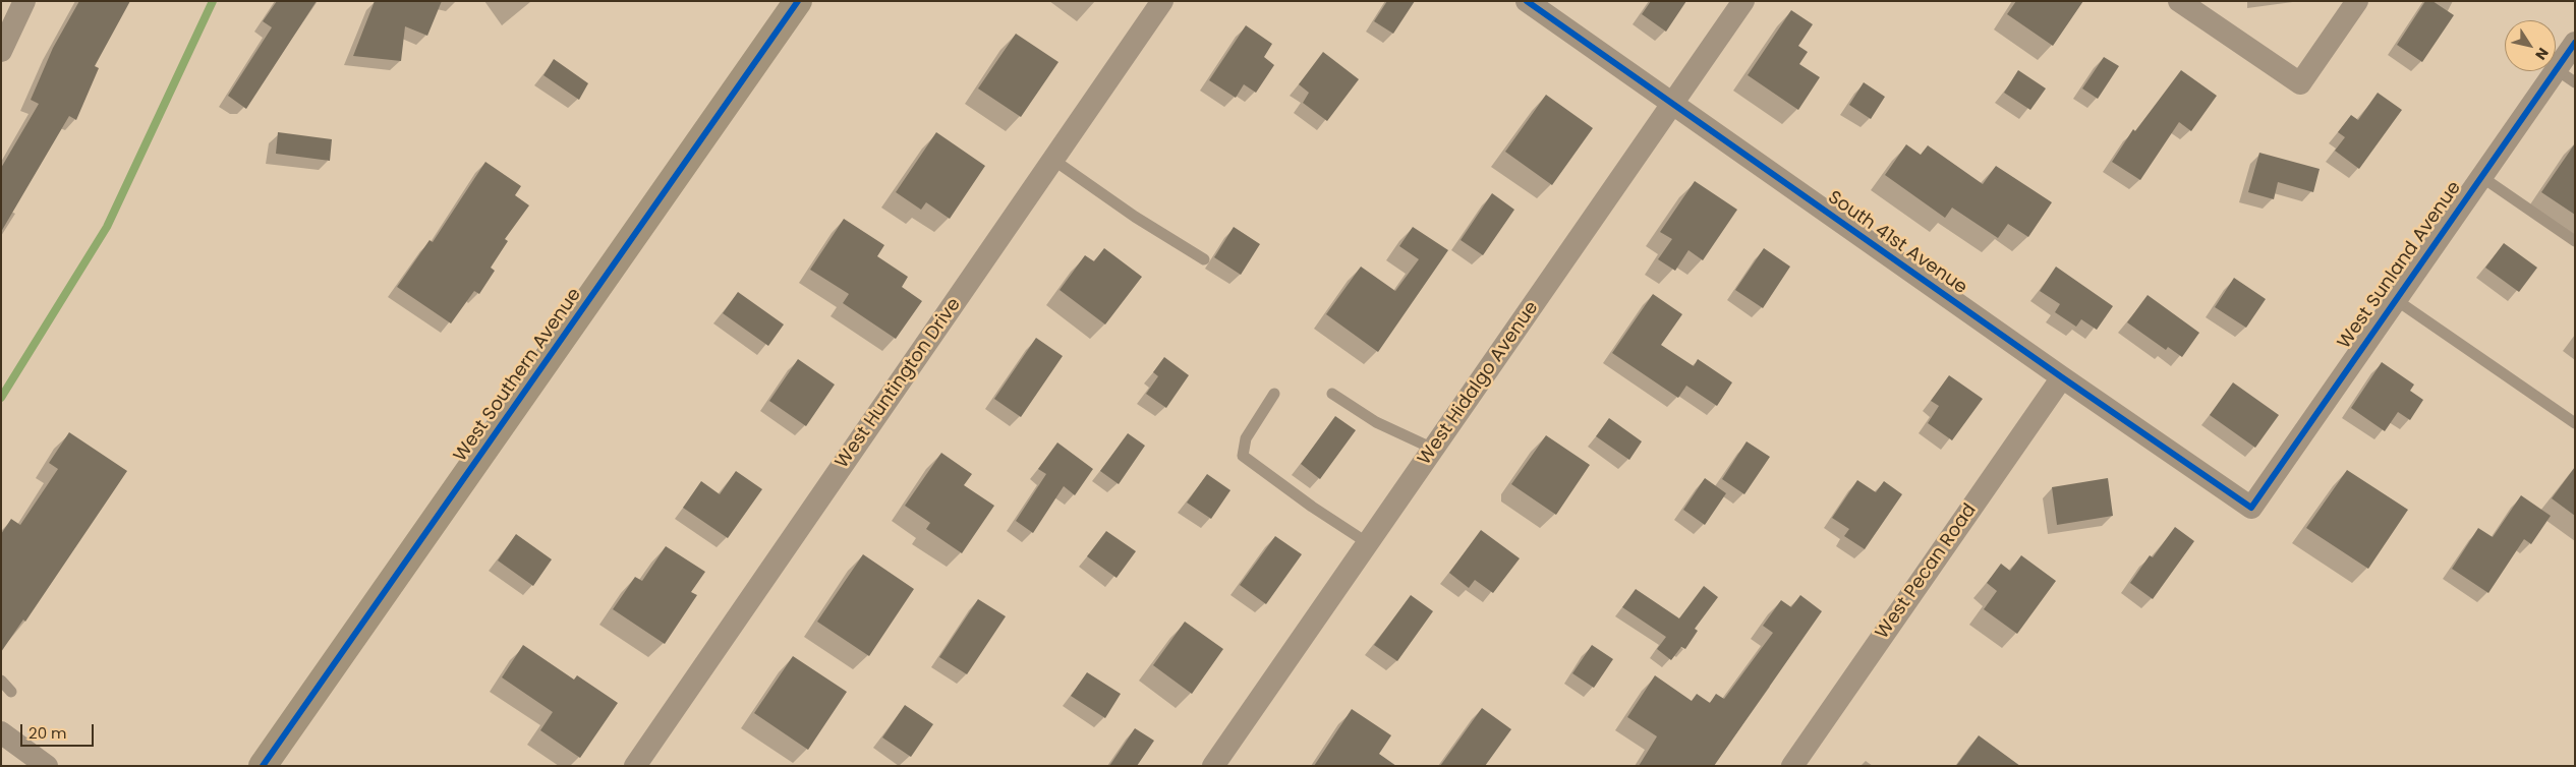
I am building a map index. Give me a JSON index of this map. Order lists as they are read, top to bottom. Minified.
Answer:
{"streets":{"main road":["West Southern Avenue"],"street":["South 41st Avenue","West Sunland Avenue","West Huntington Drive","West Hidalgo Avenue","West Pecan Road"]},"crossings":[["South 41st Avenue","West Sunland Avenue"],["South 41st Avenue","West Hidalgo Avenue"],["South 41st Avenue","West Pecan Road"]],"scale_bar":"20 m","north":"bottom right"}
